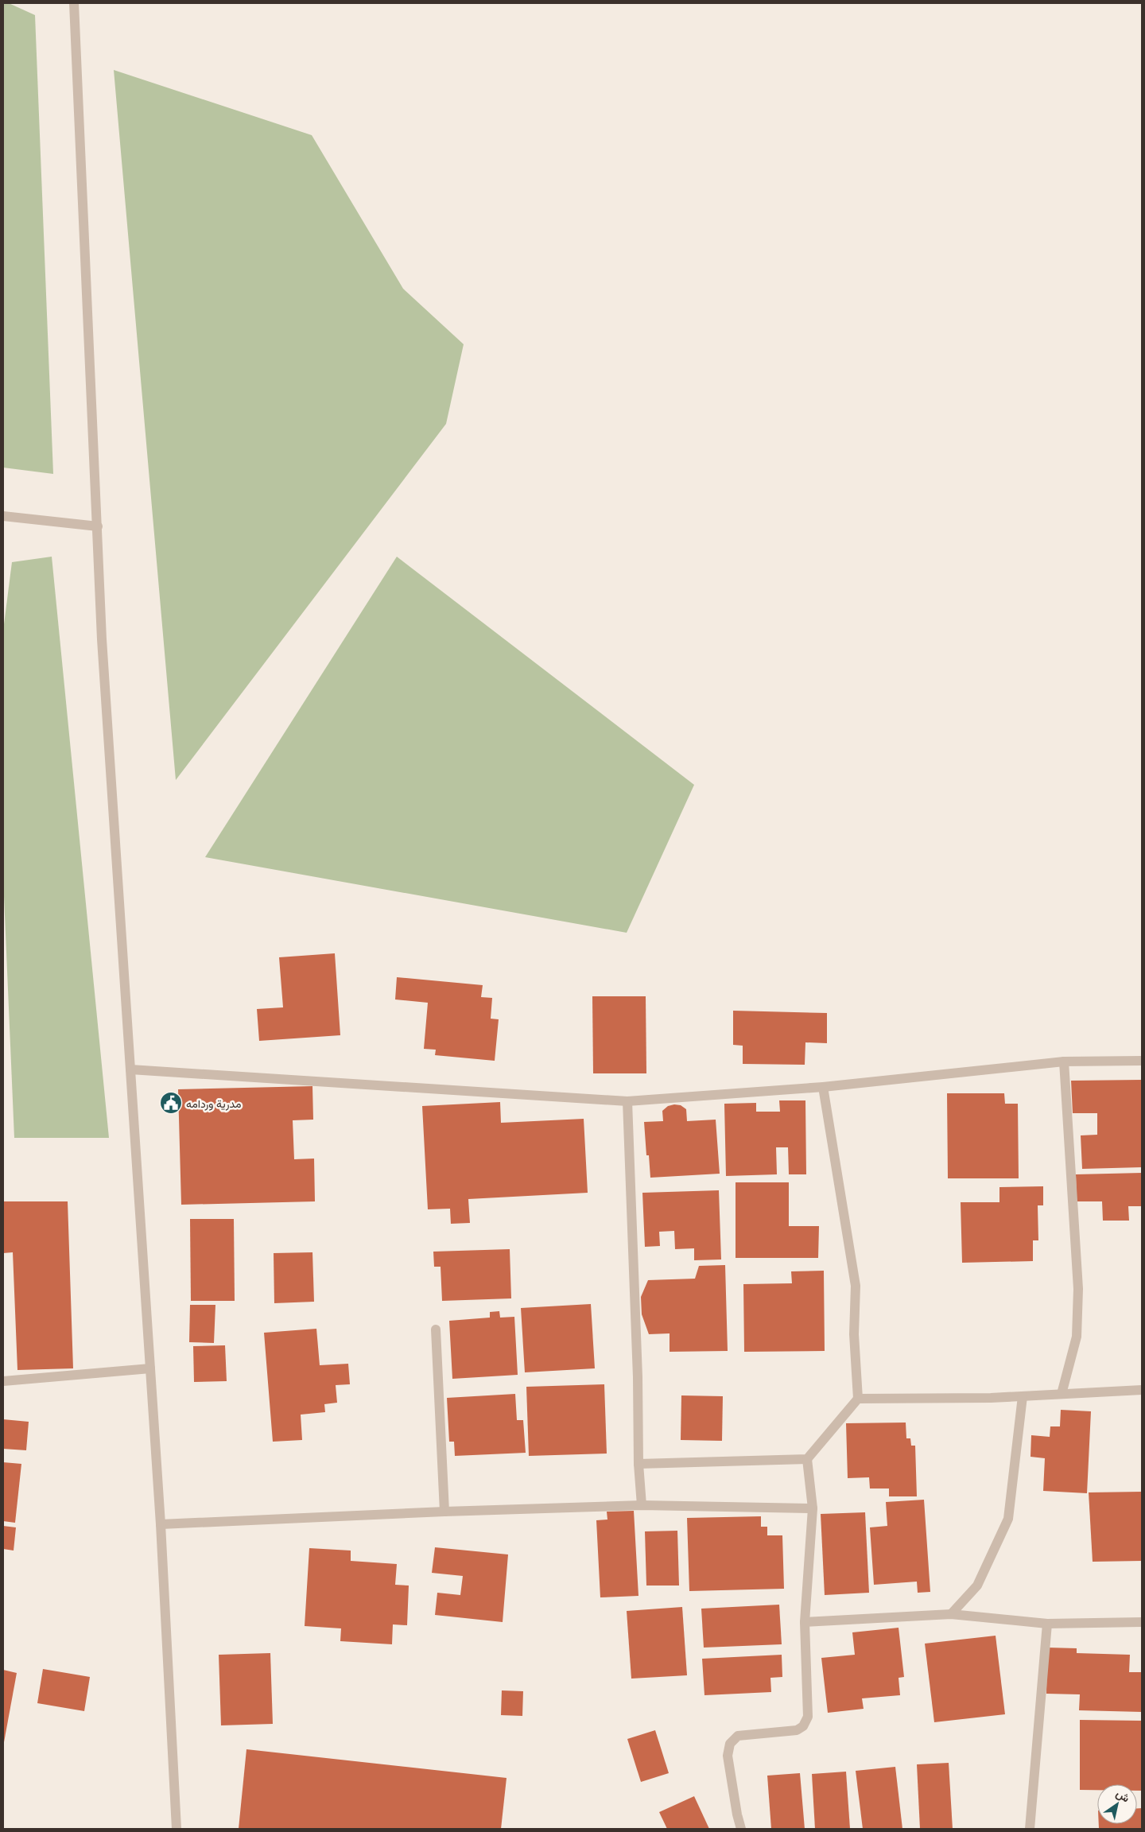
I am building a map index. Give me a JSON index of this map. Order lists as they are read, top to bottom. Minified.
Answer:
{"places":{"public building":["مدرية وردامه"]},"north":"top right"}
